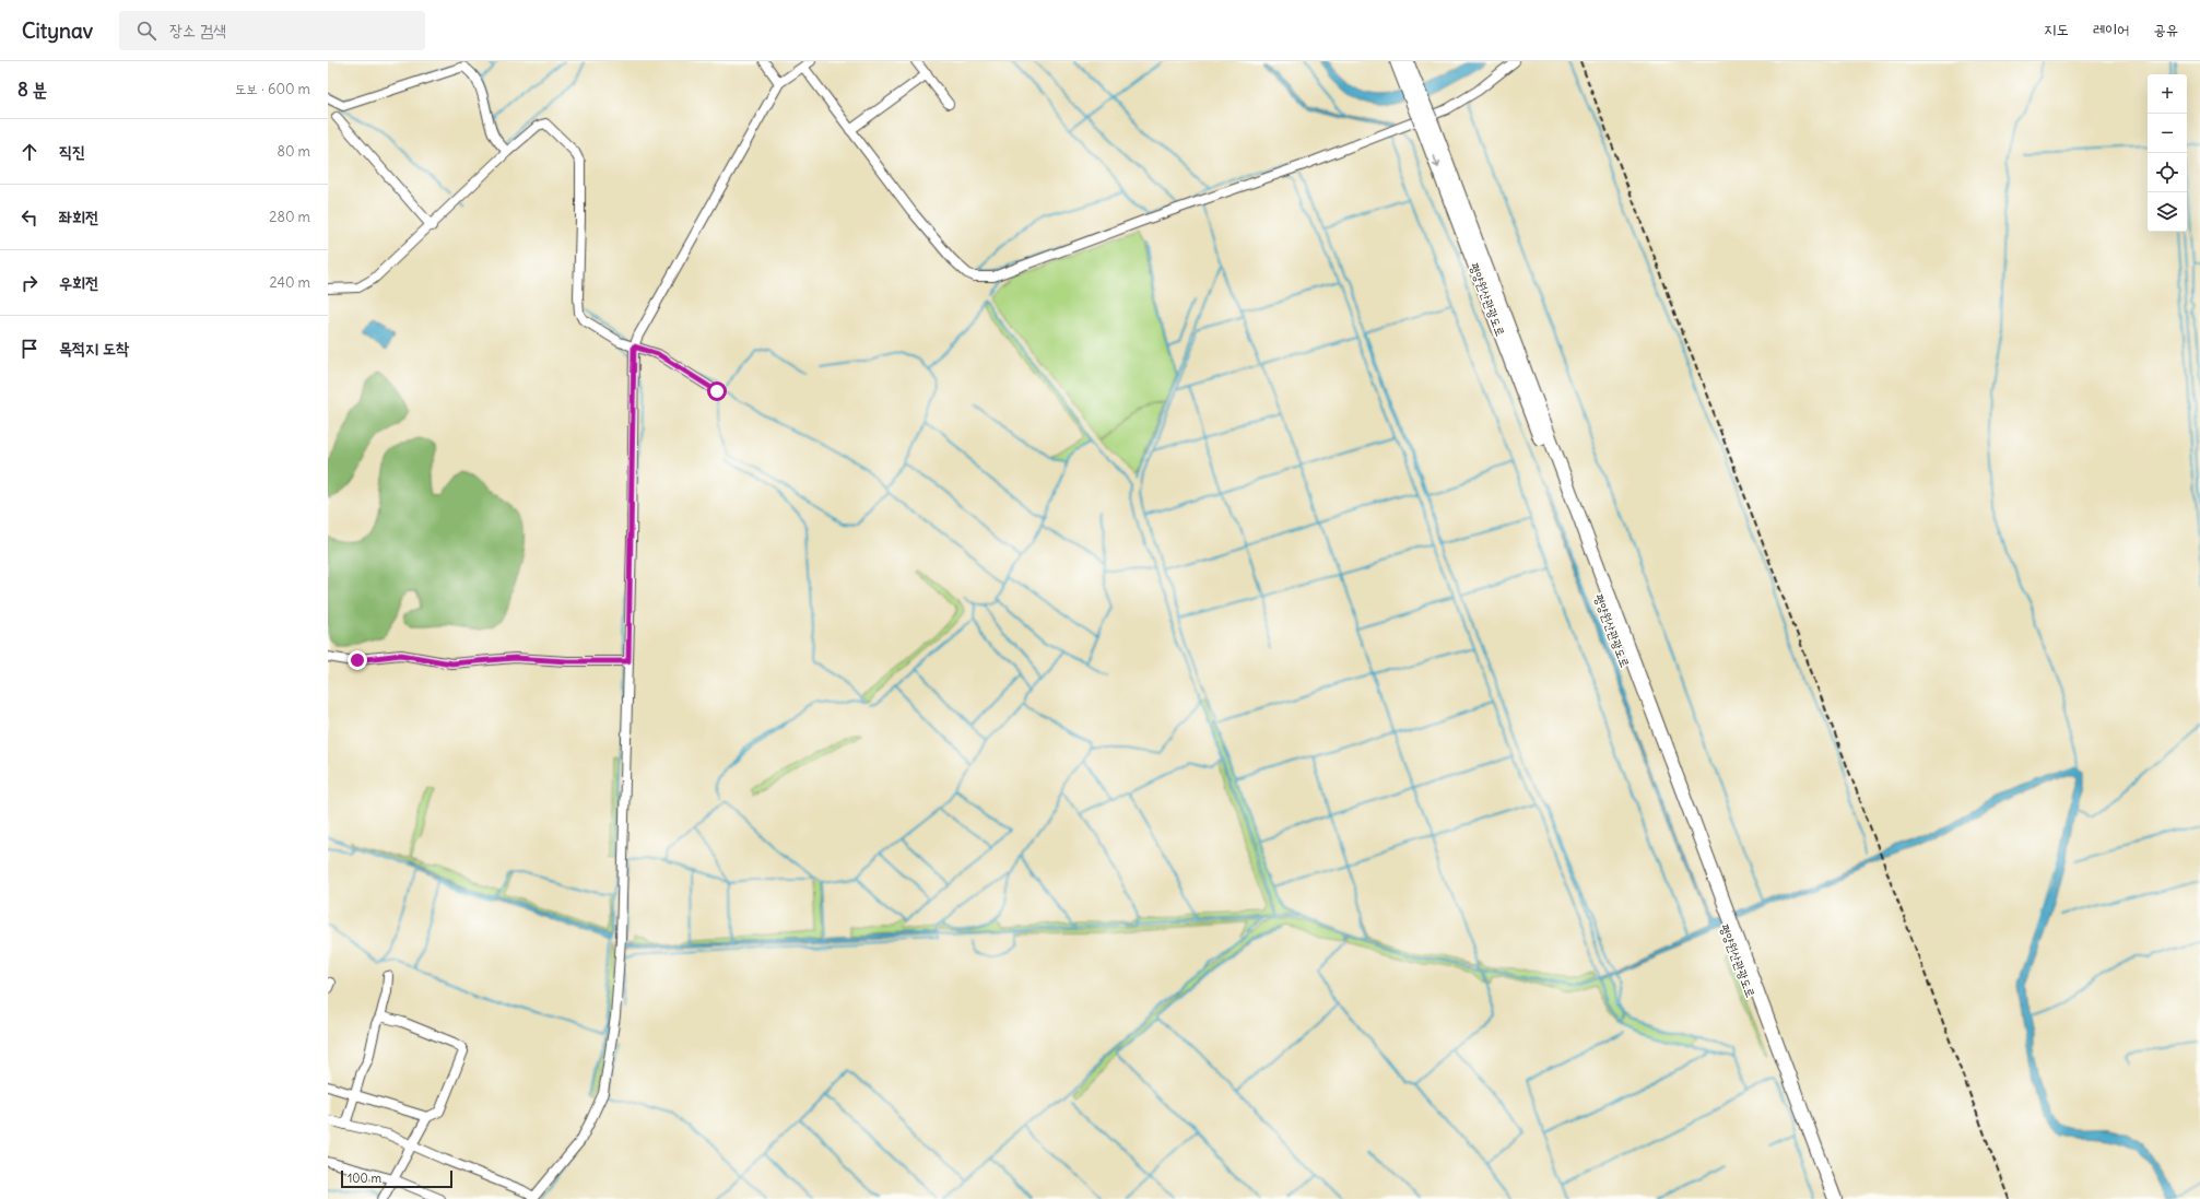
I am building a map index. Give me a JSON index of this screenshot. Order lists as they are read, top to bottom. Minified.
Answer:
{"streets":{"highway":["평양원산관광도로"]},"scale_bar":"100 m","page":{"header":"Citynav","search":"장소 검색","nav":["지도","레이어","공유"],"heading":["8 분","도보 · 600 m"],"map_buttons":["+","−"],"list":[["직진","80 m"],["좌회전","280 m"],["우회전","240 m"],"목적지 도착"],"scale":"100 m"}}
